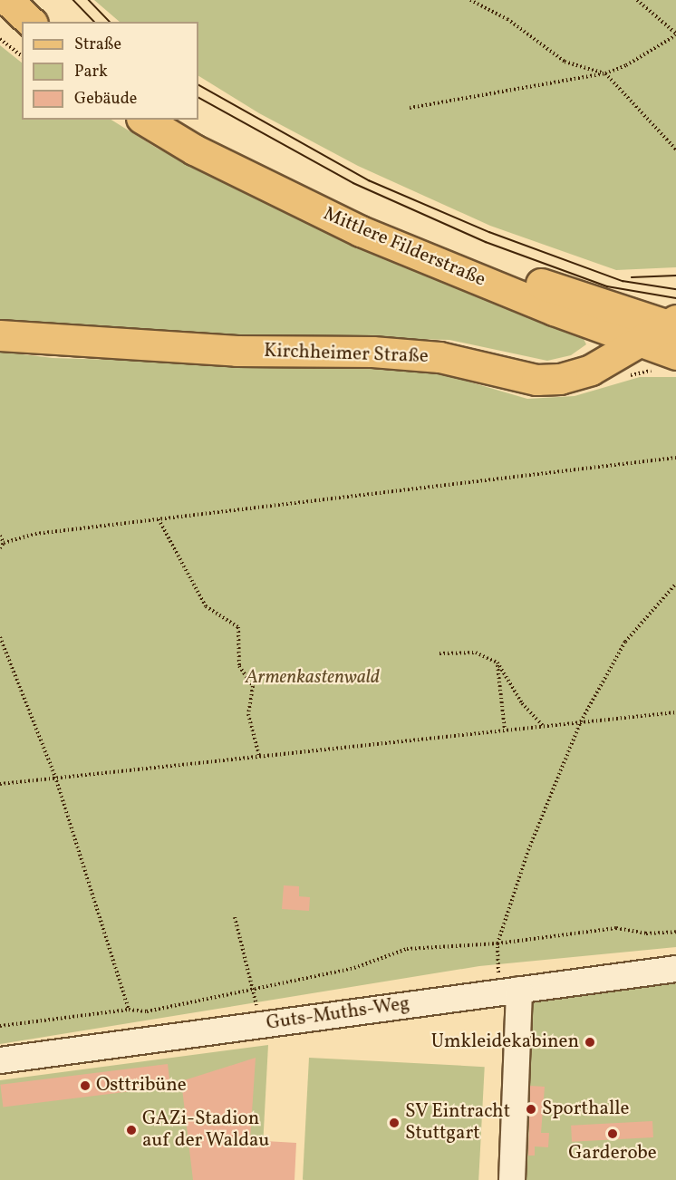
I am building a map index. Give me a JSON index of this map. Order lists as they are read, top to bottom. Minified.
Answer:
{"streets":{"main road":["Mittlere Filderstraße","Kirchheimer Straße"],"street":["Guts-Muths-Weg"]},"crossings":[["Mittlere Filderstraße","Kirchheimer Straße"]],"parks":["Armenkastenwald"],"places":["Umkleidekabinen","Osttribüne","Sporthalle","SV Eintracht Stuttgart","GAZi-Stadion auf der Waldau","Garderobe"],"legend":["Straße","Park","Gebäude"]}
